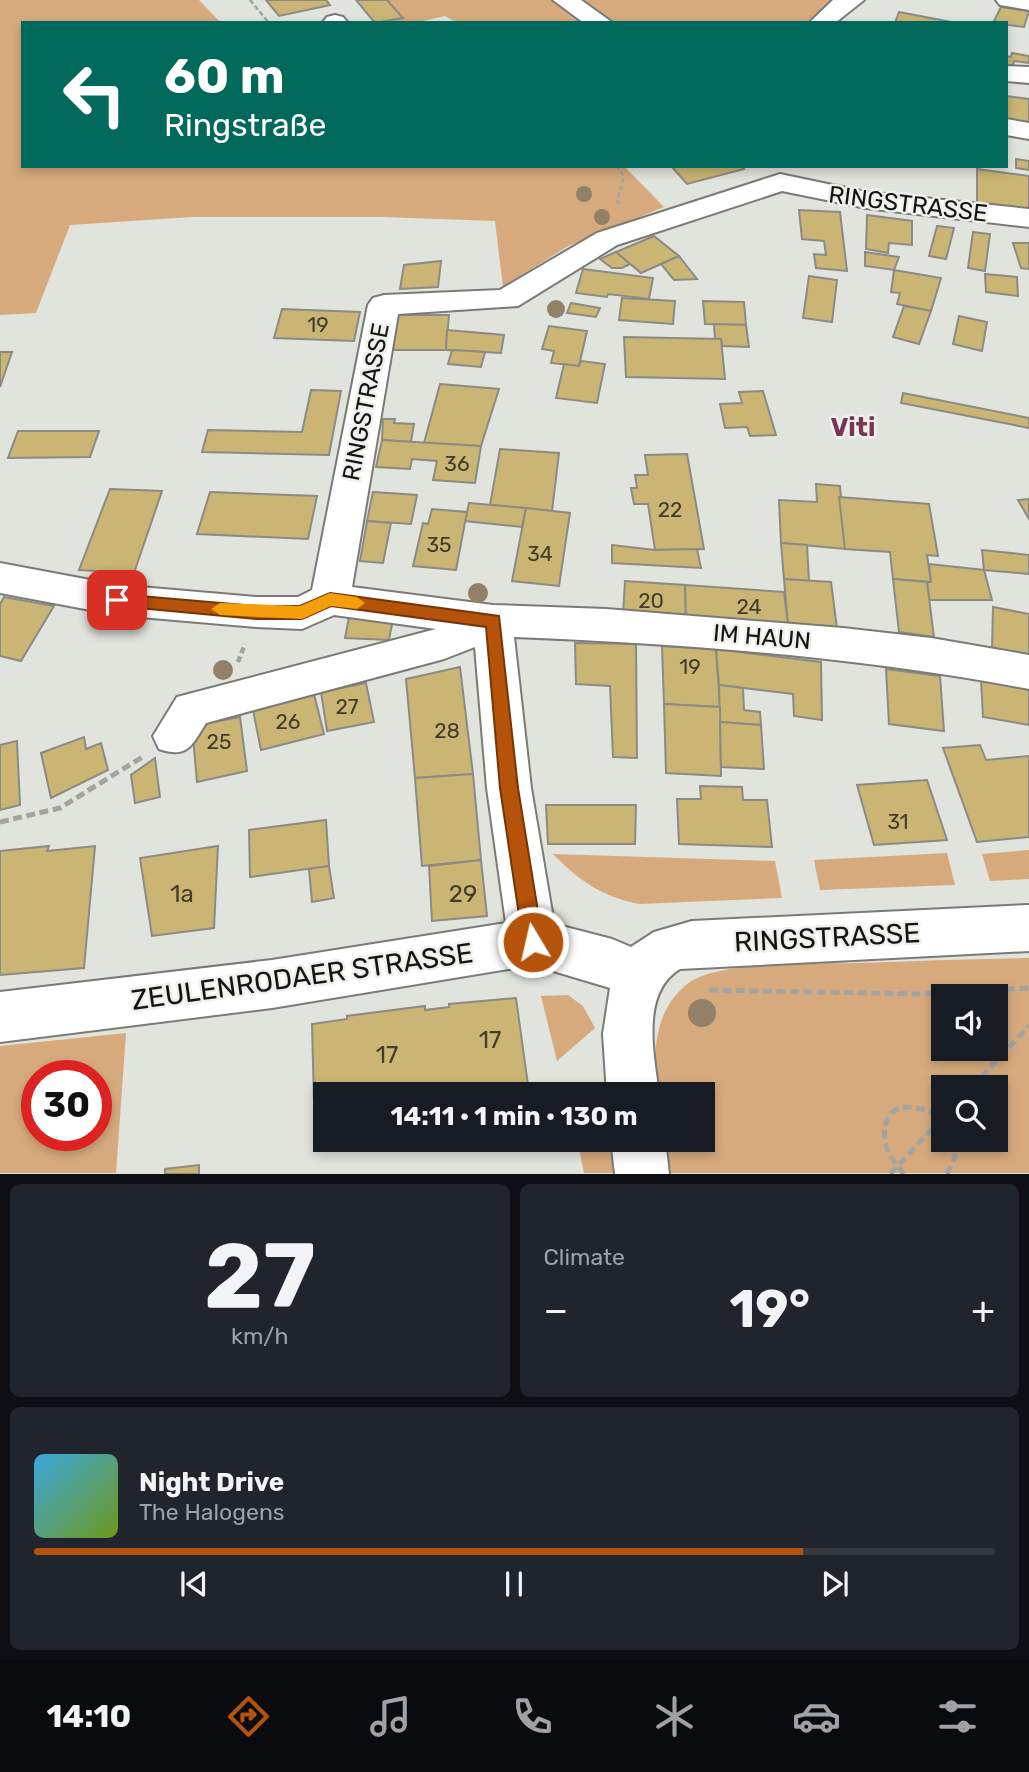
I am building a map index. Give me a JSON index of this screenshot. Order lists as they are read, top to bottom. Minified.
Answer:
{"streets":{"street":["RINGSTRASSE","IM HAUN","ZEULENRODAER STRASSE"]},"crossings":[["RINGSTRASSE","ZEULENRODAER STRASSE"]],"districts":["Viti"],"house_numbers":["19","36","22","35","34","20","24","19","27","26","28","25","31","1a","29","17","17"],"page":{"turn":["60 m","Ringstraße"],"limit":"30","trip":"14:11 · 1 min · 130 m","tile":[["27","km/h"],"Climate"],"heat":["−","19°","+"],"song":["Night Drive","The Halogens"],"tabs":"14:10"}}
